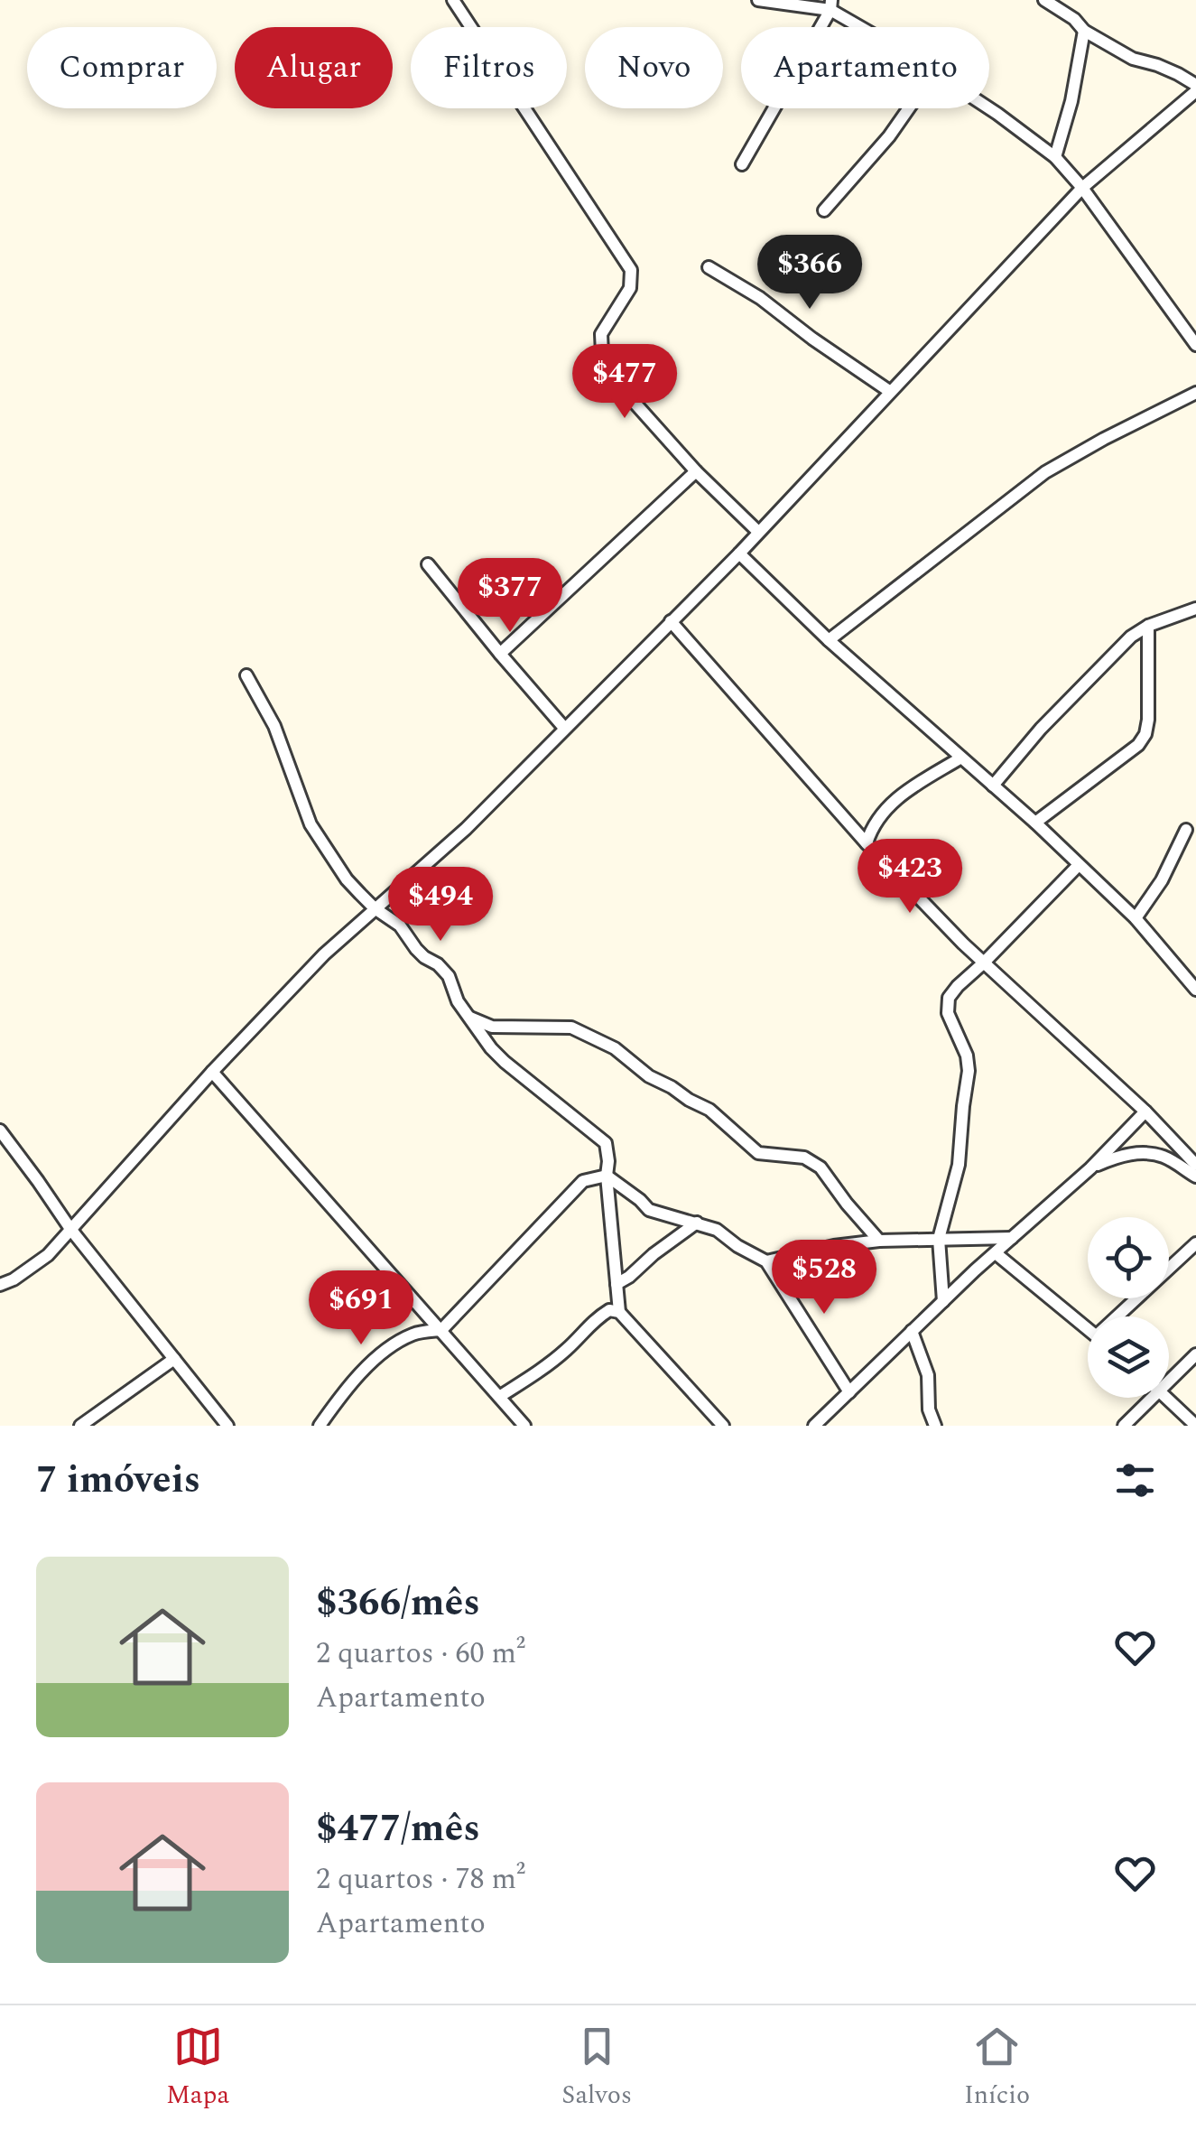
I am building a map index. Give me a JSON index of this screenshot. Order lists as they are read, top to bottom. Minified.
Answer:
{"page":{"chip":["Comprar","Alugar","Filtros","Novo","Apartamento"],"price":["$366","$477","$377","$423","$494","$528","$691"],"heading":"7 imóveis","list":[{"name":"$366/mês","note":"2 quartos · 60 m² · Apartamento"},{"name":"$477/mês","note":"2 quartos · 78 m² · Apartamento"}],"tabs":["Mapa","Salvos","Início"]}}
